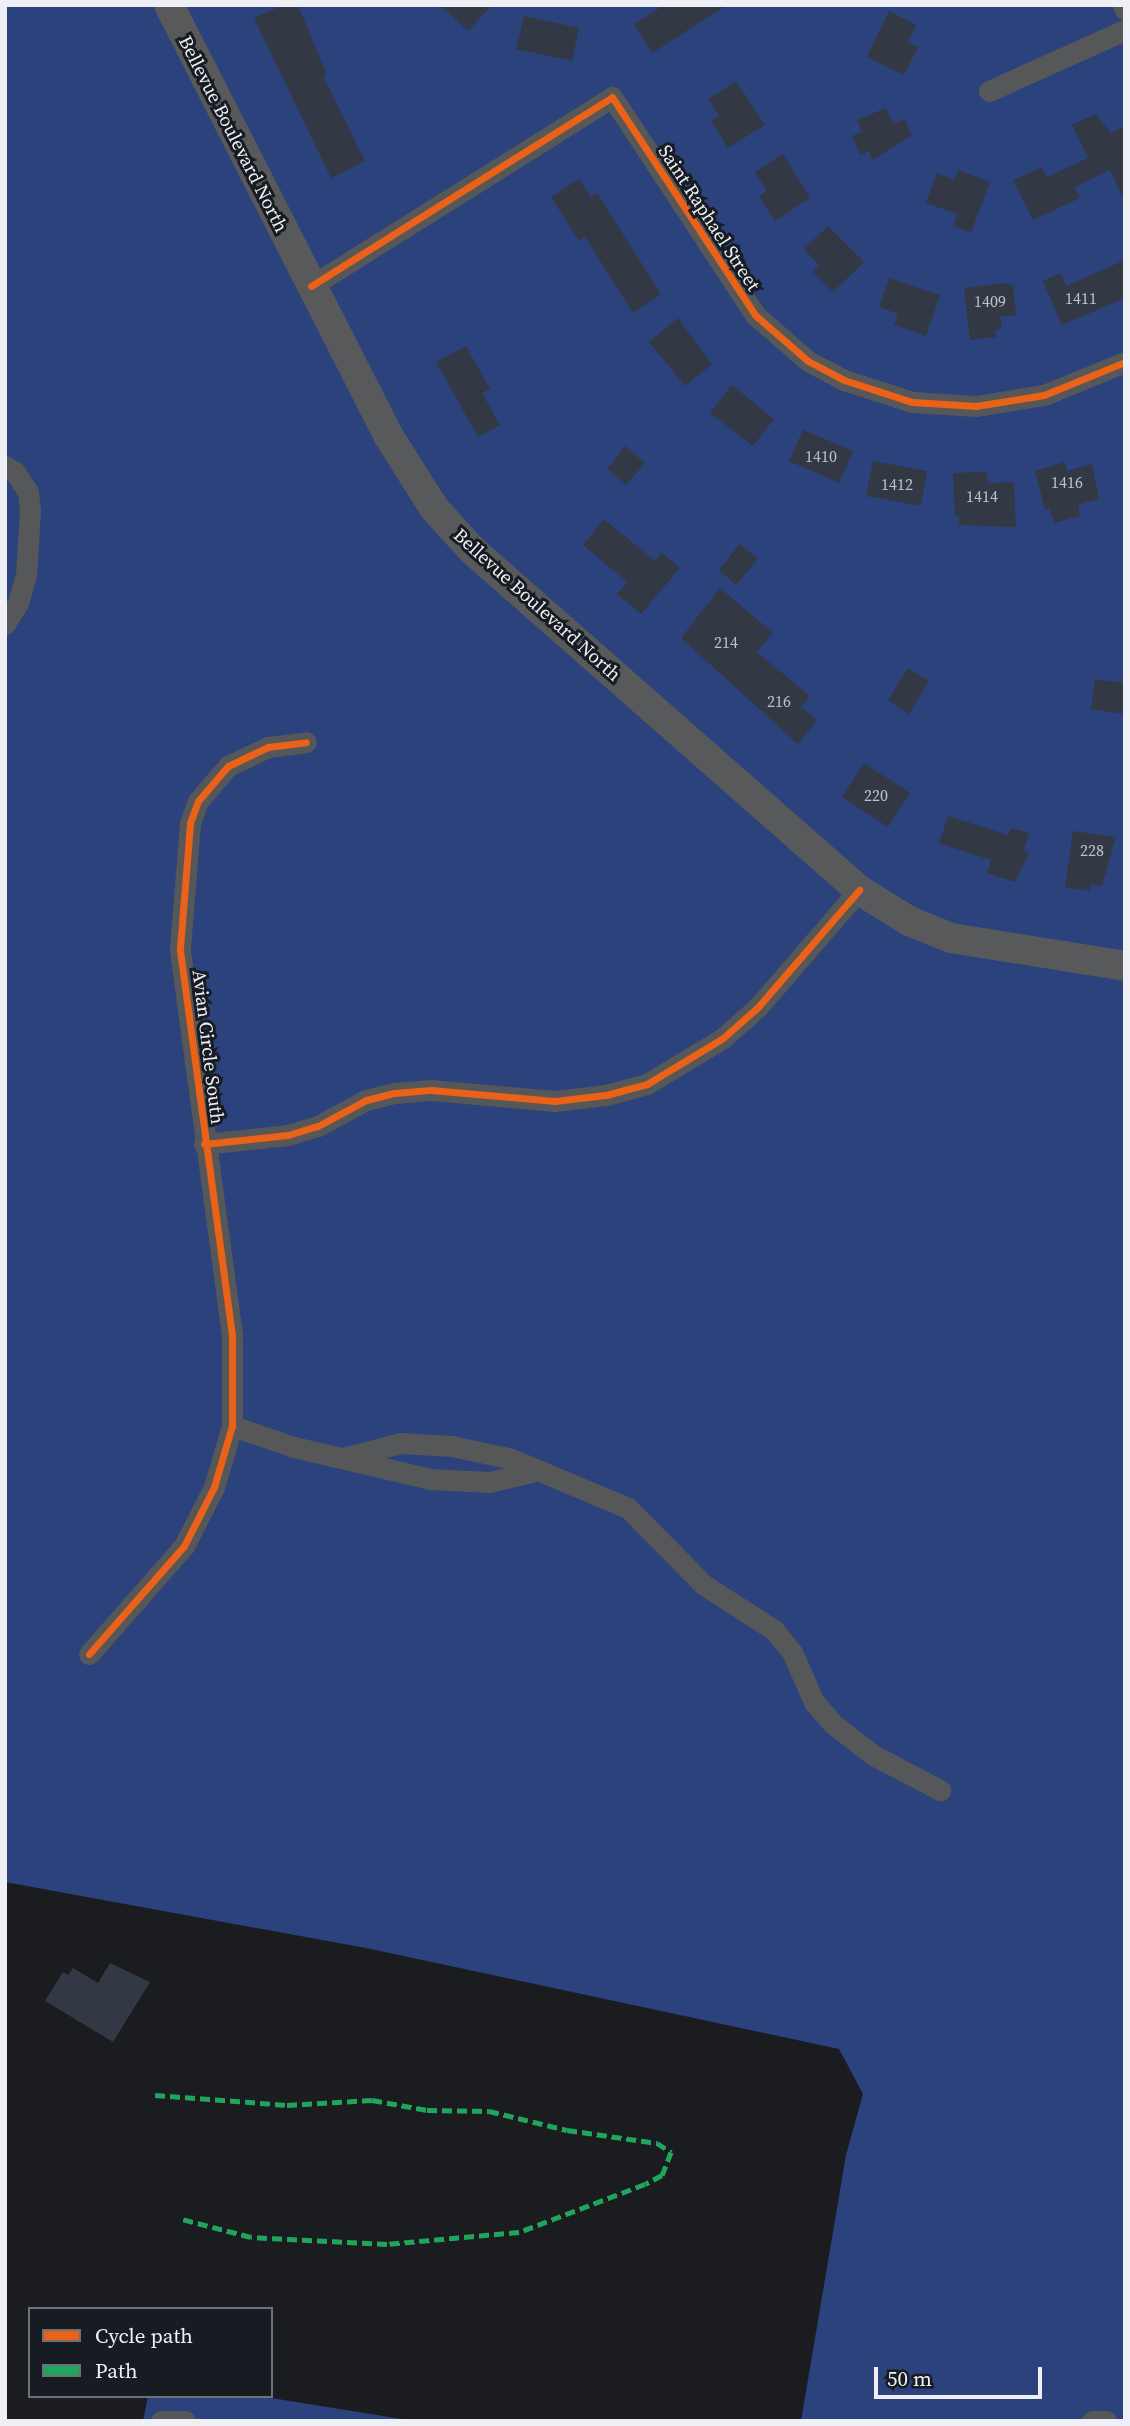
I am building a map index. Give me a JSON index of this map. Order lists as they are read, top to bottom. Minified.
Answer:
{"streets":{"main road":["Bellevue Boulevard North"],"street":["Saint Raphael Street","Avian Circle South"]},"crossings":[["Bellevue Boulevard North","Saint Raphael Street"]],"house_numbers":["1411","1409","1410","1416","1412","1414","214","216","220","228"],"legend":["Cycle path","Path"],"scale_bar":"50 m"}
